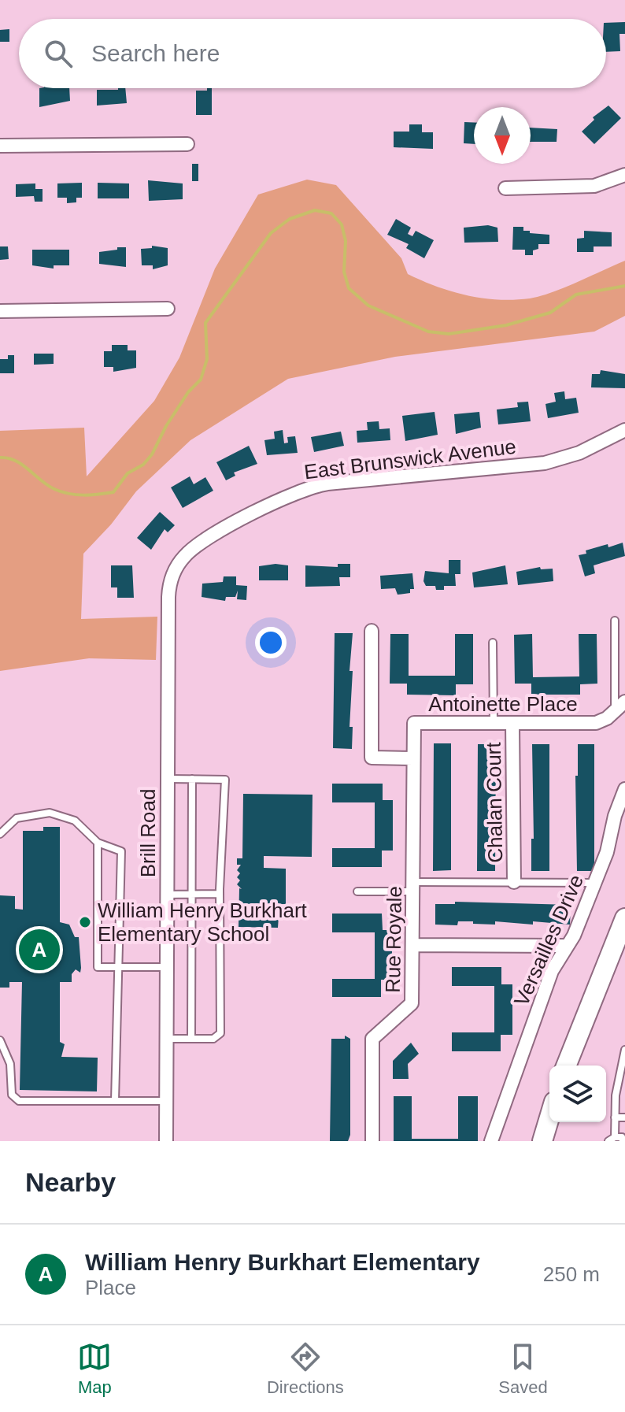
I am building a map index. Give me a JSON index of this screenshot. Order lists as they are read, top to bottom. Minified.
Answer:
{"streets":{"street":["East Brunswick Avenue","Antoinette Place","Chalan Court","Brill Road","Rue Royale","Versailles Drive"]},"crossings":[["East Brunswick Avenue","Brill Road"],["Antoinette Place","Chalan Court"],["Antoinette Place","Rue Royale"]],"places":["William Henry Burkhart Elementary School"],"north":"bottom","page":{"search":"Search here","pins":"A","heading":"Nearby","list":[{"mark":"A","name":"William Henry Burkhart Elementary","note":"Place","value":"250 m"}],"nav":["Map","Directions","Saved"]}}
